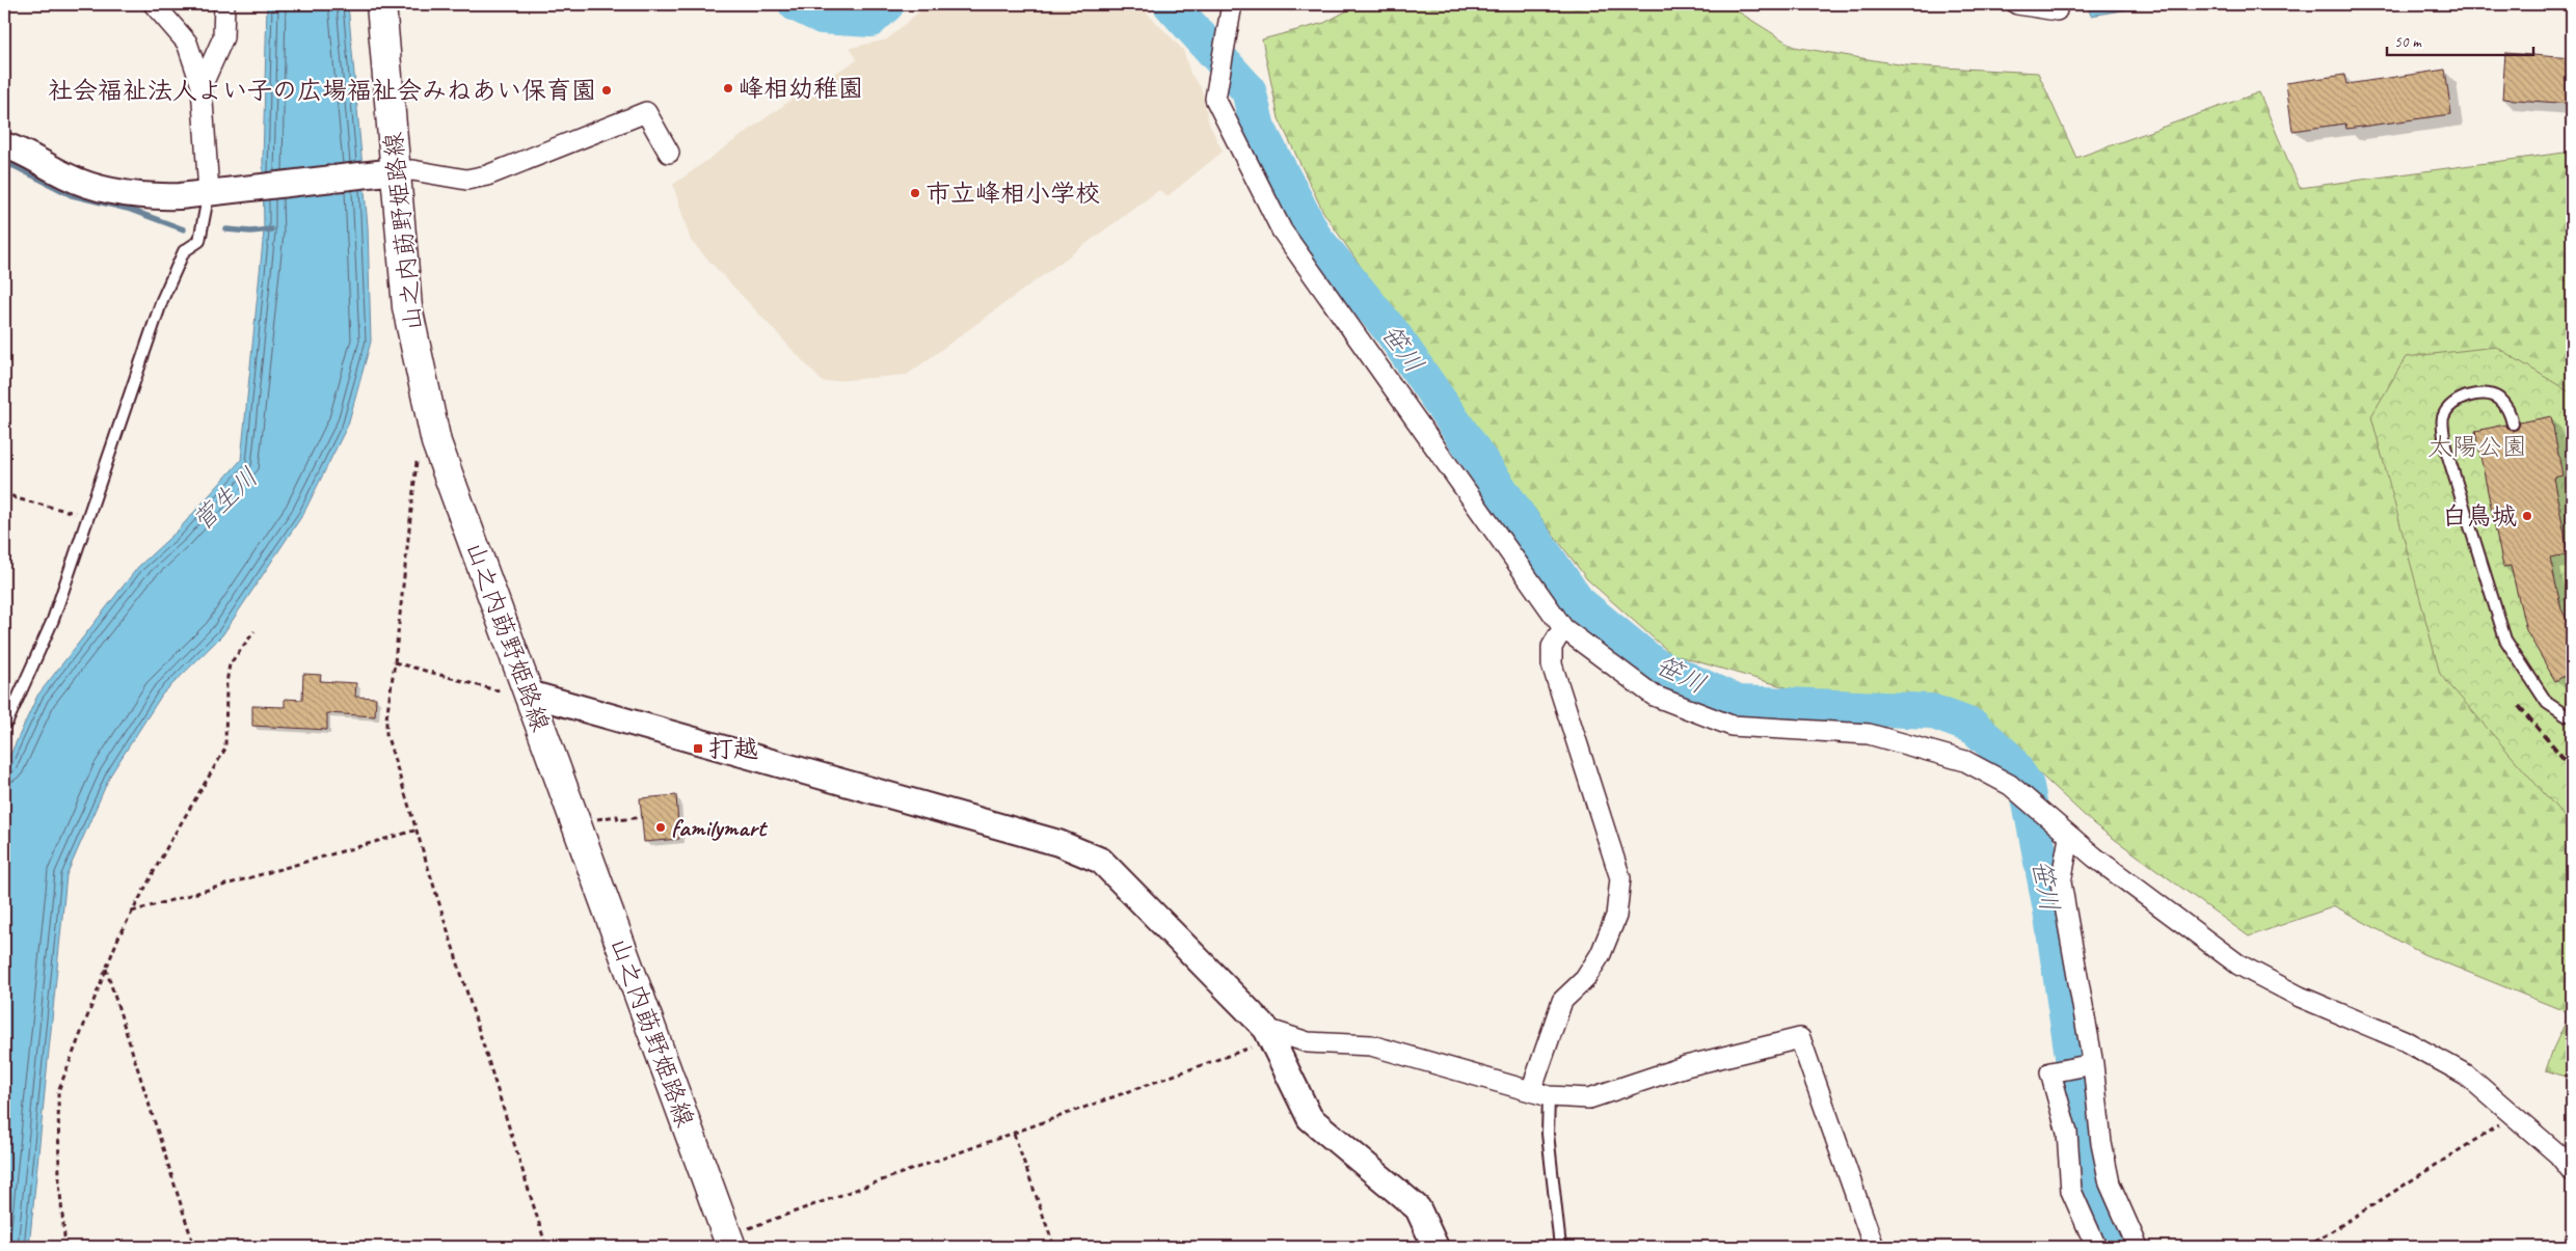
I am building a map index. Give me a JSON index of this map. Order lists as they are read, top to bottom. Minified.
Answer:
{"streets":{"main road":["山之内莇野姫路線"]},"water":["笹川","菅生川"],"parks":["太陽公園"],"places":{"other":["峰相幼稚園","社会福祉法人よい子の広場福祉会みねあい保育園","市立峰相小学校","白鳥城","familymart"],"transit":["打越"]},"scale_bar":"50 m"}
